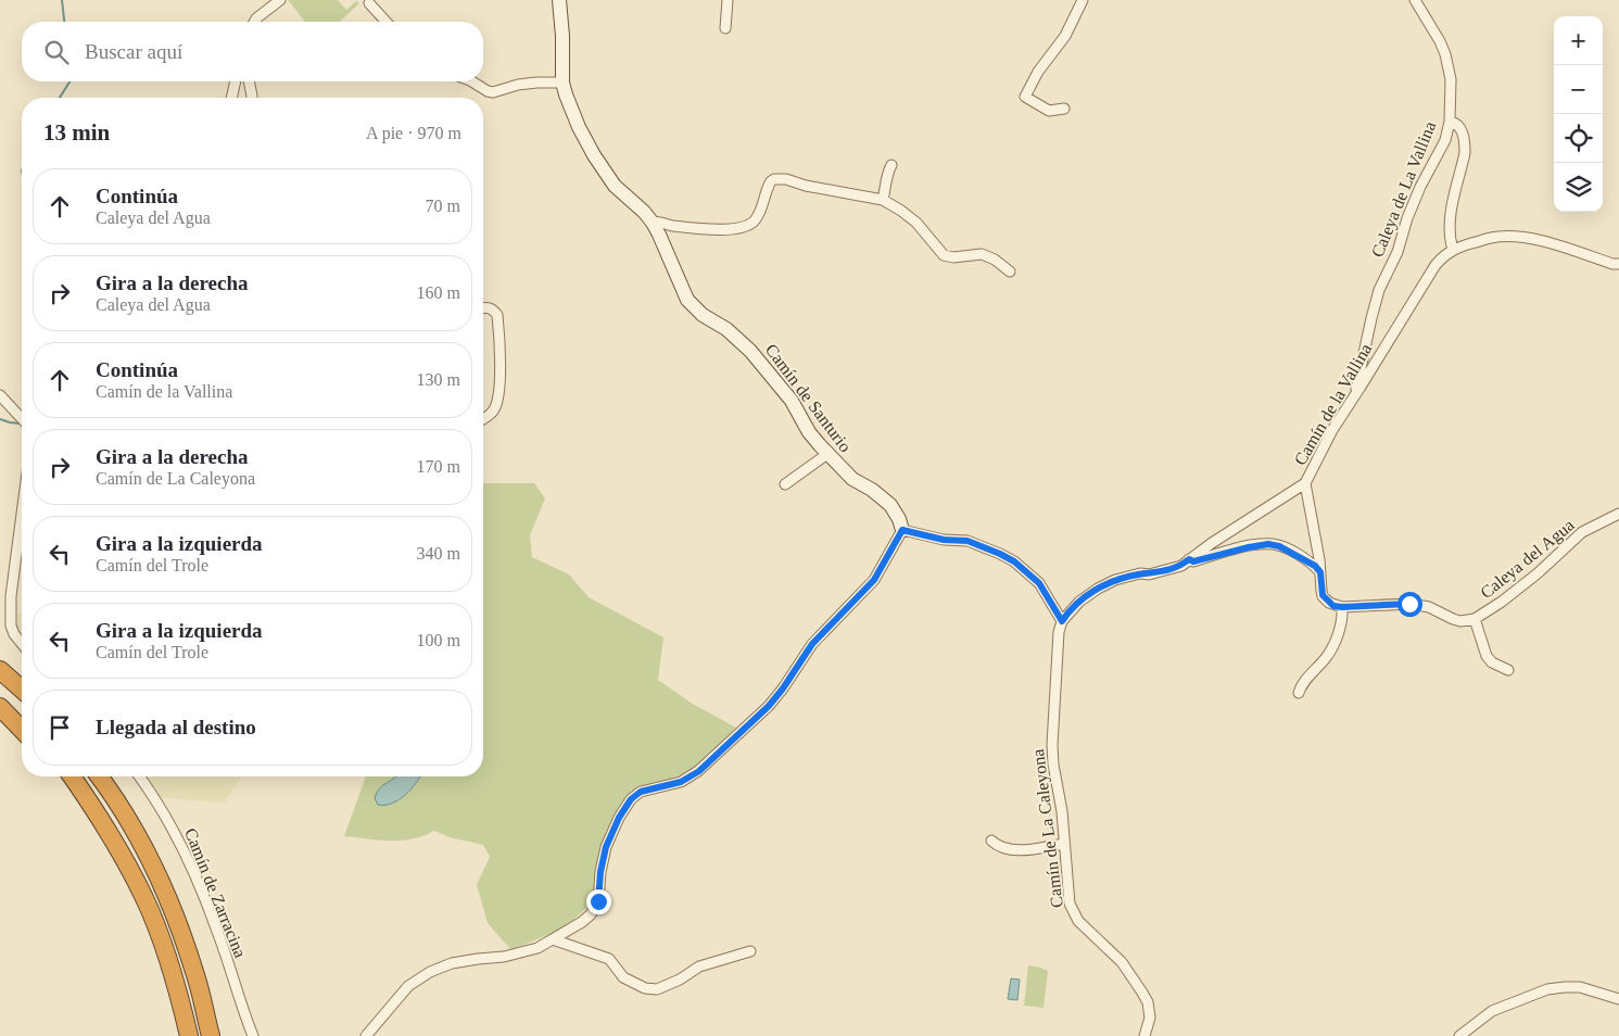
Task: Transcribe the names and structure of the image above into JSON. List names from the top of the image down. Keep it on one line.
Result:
{"streets":{"street":["Caleya de La Vallina","Camín de Santurio","Camín de la Vallina","Caleya del Agua","Camín de La Caleyona","Camín de Zarracina"]},"crossings":[["Caleya de La Vallina","Camín de la Vallina"],["Camín de la Vallina","Camín de La Caleyona"]],"page":{"map_buttons":["+","−"],"search":"Buscar aquí","heading":["13 min","A pie · 970 m"],"list":[["Continúa","Caleya del Agua","70 m"],["Gira a la derecha","Caleya del Agua","160 m"],["Continúa","Camín de la Vallina","130 m"],["Gira a la derecha","Camín de La Caleyona","170 m"],["Gira a la izquierda","Camín del Trole","340 m"],["Gira a la izquierda","Camín del Trole","100 m"],"Llegada al destino"]}}
